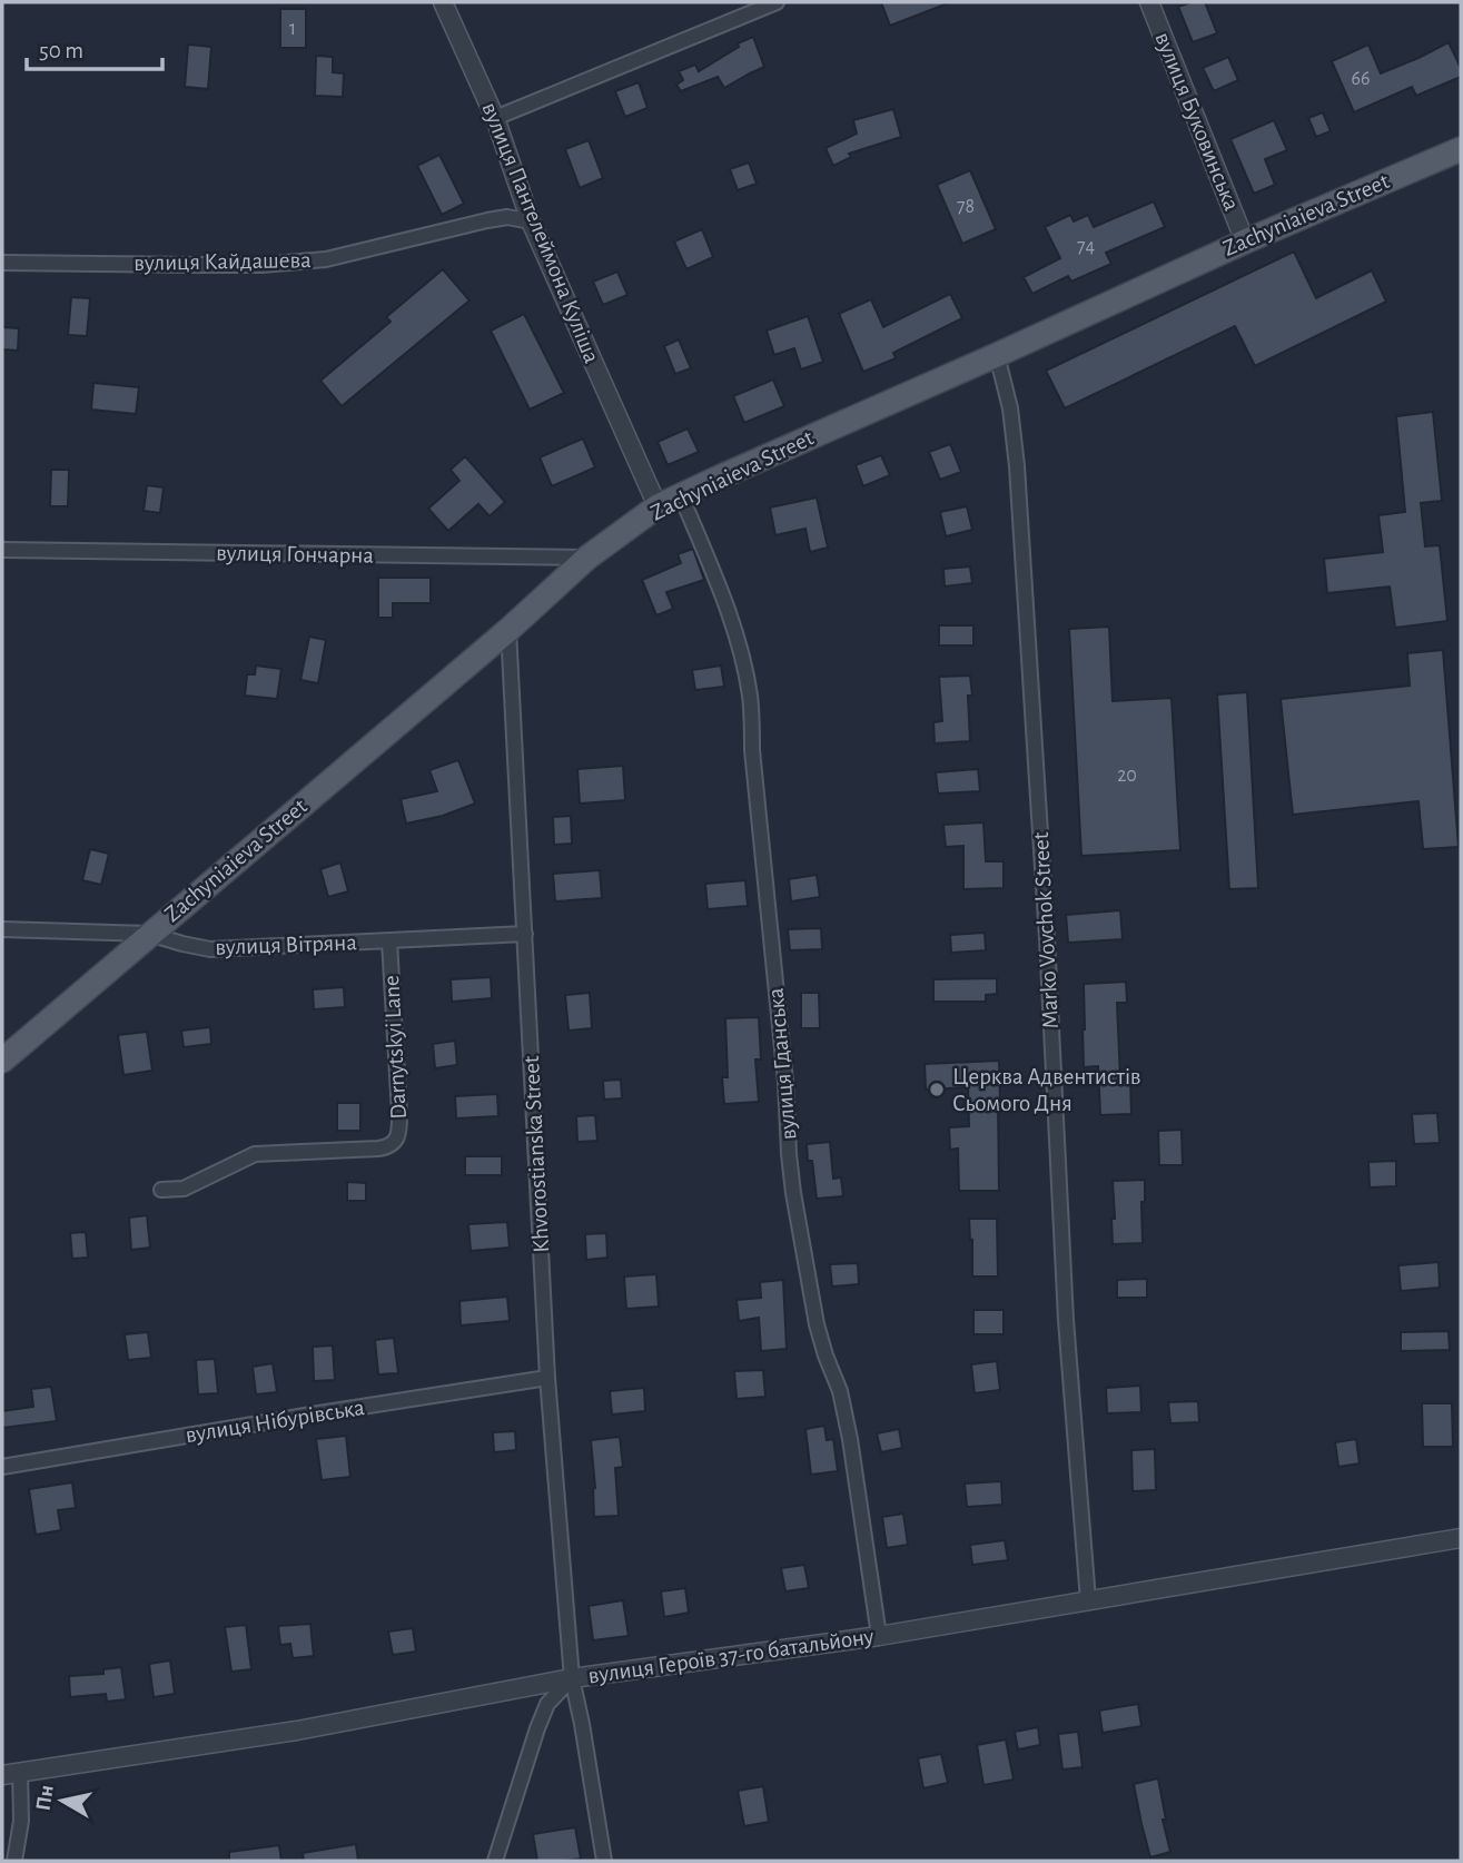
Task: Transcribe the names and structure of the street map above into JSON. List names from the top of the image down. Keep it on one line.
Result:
{"streets":{"main road":["Zachyniaieva Street"],"street":["вулиця Буковинська","вулиця Пантелеймона Куліша","вулиця Кайдашева","вулиця Гончарна","Marko Vovchok Street","вулиця Вітряна","Darnytskyi Lane","вулиця Гданська","Khvorostianska Street","вулиця Нібурівська","вулиця Героїв 37-го батальйону"]},"crossings":[["вулиця Буковинська","Zachyniaieva Street"],["Zachyniaieva Street","вулиця Пантелеймона Куліша"],["Zachyniaieva Street","вулиця Гончарна"],["Zachyniaieva Street","Marko Vovchok Street"],["Zachyniaieva Street","вулиця Вітряна"],["Zachyniaieva Street","вулиця Гданська"],["Zachyniaieva Street","Khvorostianska Street"],["вулиця Пантелеймона Куліша","вулиця Кайдашева"],["Marko Vovchok Street","вулиця Героїв 37-го батальйону"],["вулиця Вітряна","Darnytskyi Lane"],["вулиця Вітряна","Khvorostianska Street"],["вулиця Гданська","вулиця Героїв 37-го батальйону"],["Khvorostianska Street","вулиця Нібурівська"],["Khvorostianska Street","вулиця Героїв 37-го батальйону"]],"places":["Церква Адвентистів Сьомого Дня"],"house_numbers":["1","66","78","74","20"],"scale_bar":"50 m","north":"left"}
